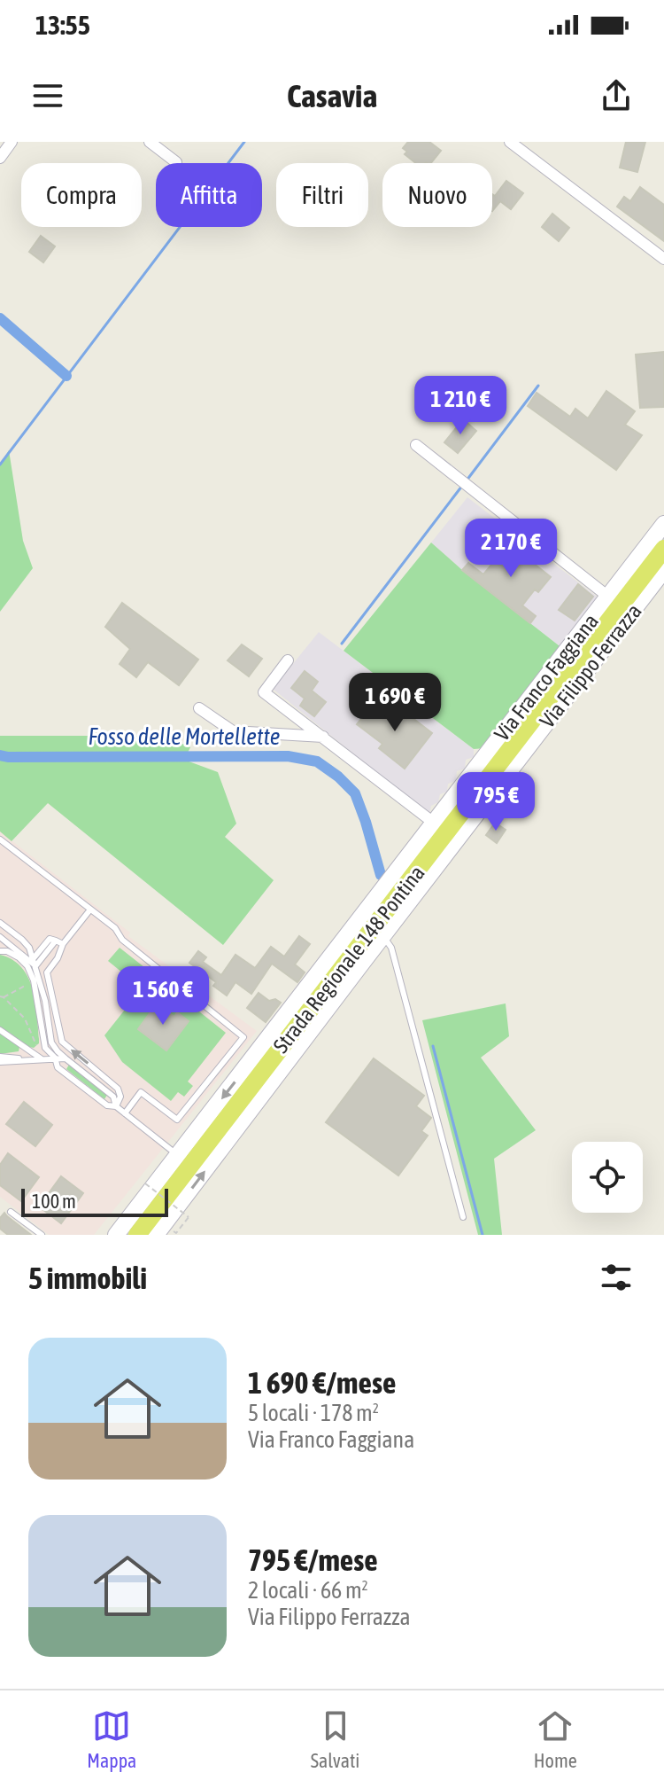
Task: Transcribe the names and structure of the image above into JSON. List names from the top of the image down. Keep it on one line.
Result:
{"streets":{"main road":["Strada Regionale 148 Pontina"],"street":["Via Filippo Ferrazza","Via Franco Faggiana"]},"one_way":["Via Filippo Ferrazza"],"water":["Fosso delle Mortellette"],"scale_bar":"100 m","page":{"status":"13:55","header":"Casavia","chip":["Compra","Affitta","Filtri","Nuovo"],"price":["1 210 €","2 170 €","1 690 €","795 €","1 560 €"],"scale":"100 m","heading":"5 immobili","list":[{"name":"1 690 €/mese","note":"5 locali · 178 m² · Via Franco Faggiana"},{"name":"795 €/mese","note":"2 locali · 66 m² · Via Filippo Ferrazza"}],"tabs":["Mappa","Salvati","Home"]}}
